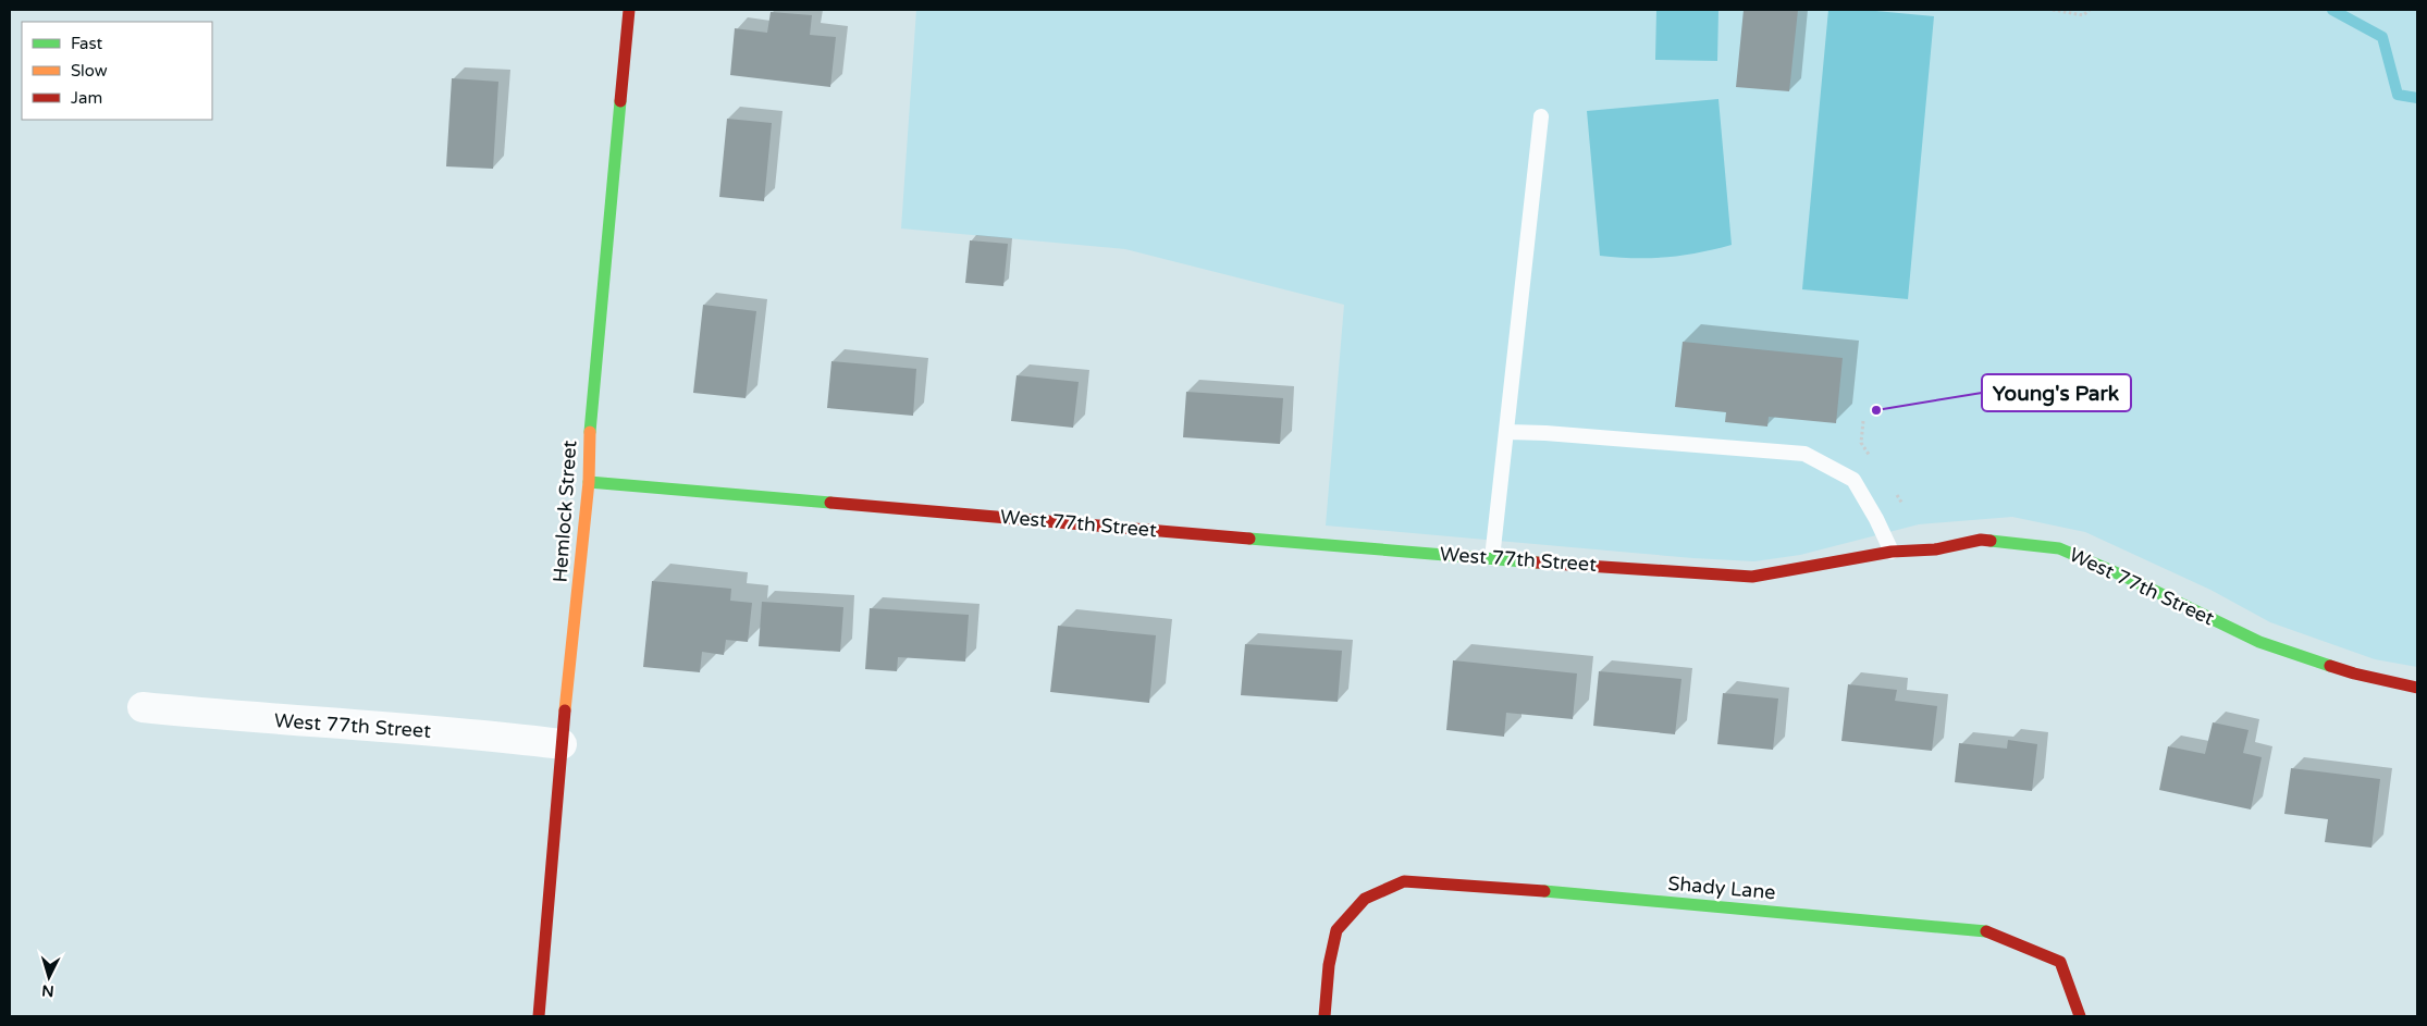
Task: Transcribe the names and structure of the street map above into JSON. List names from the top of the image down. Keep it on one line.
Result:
{"streets":{"street":["Hemlock Street","West 77th Street","Shady Lane"]},"crossings":[["Hemlock Street","West 77th Street"]],"places":["Young's Park"],"legend":["Fast","Slow","Jam"],"north":"bottom"}
